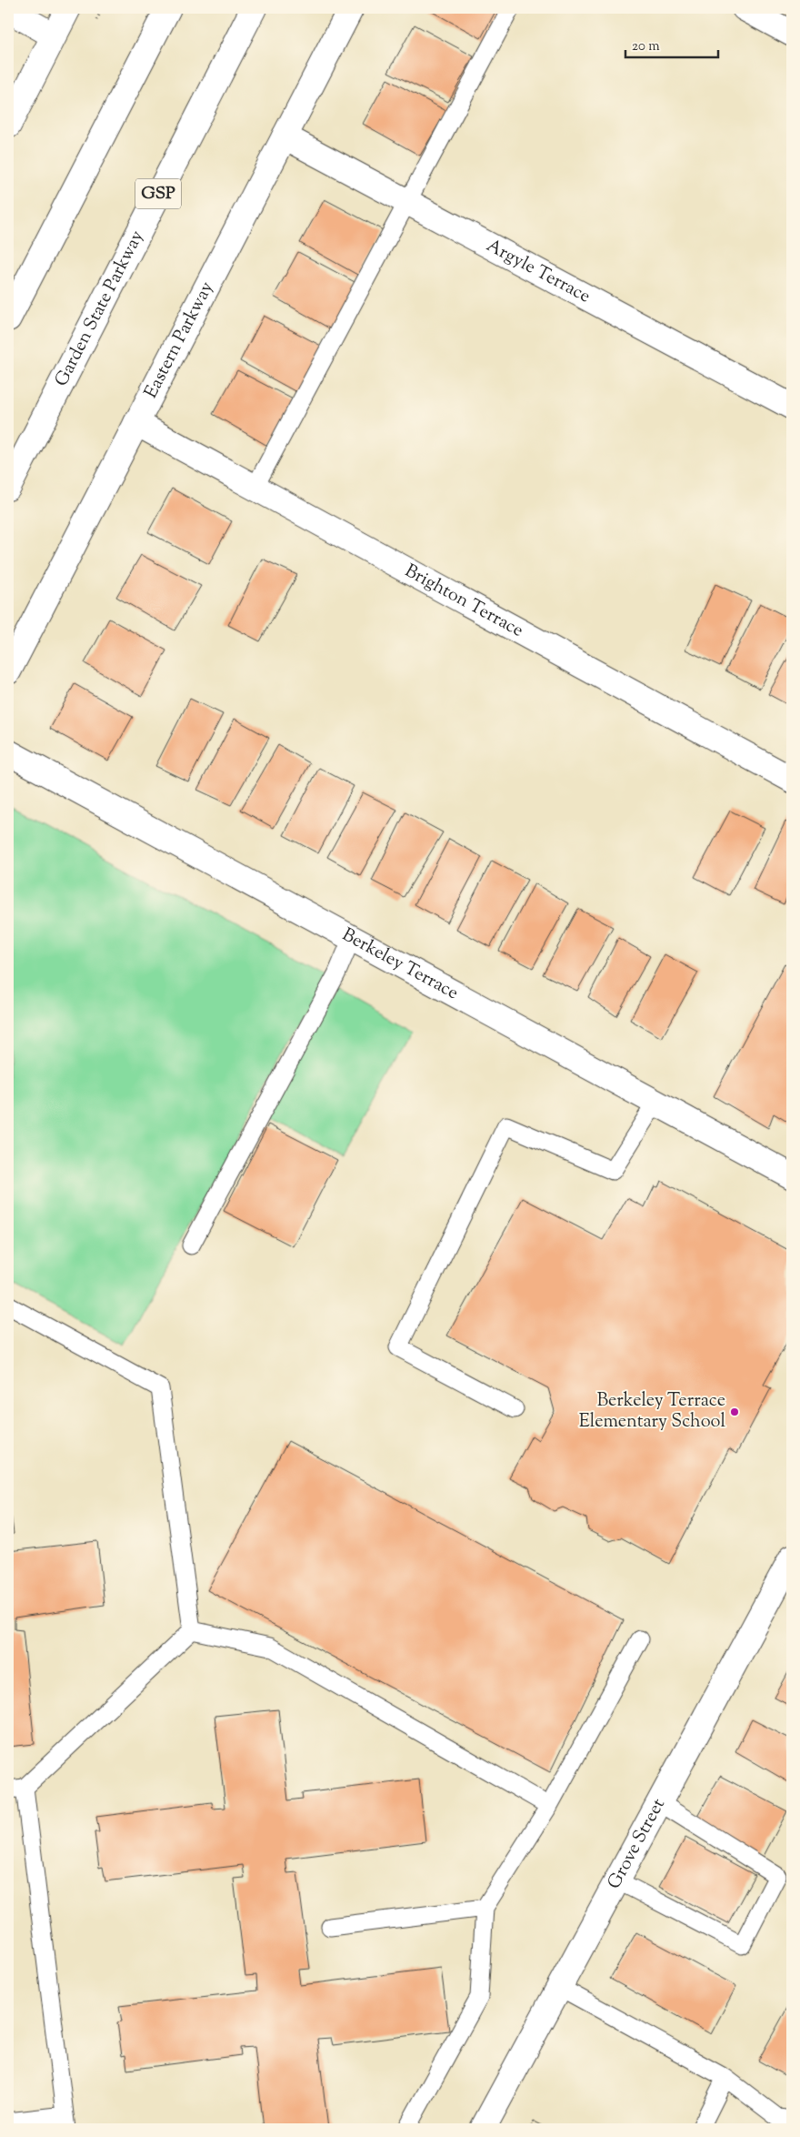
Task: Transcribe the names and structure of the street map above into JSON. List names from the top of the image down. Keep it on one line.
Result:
{"streets":{"main road":["GSP","Argyle Terrace","Garden State Parkway","Eastern Parkway","Brighton Terrace","Berkeley Terrace","Grove Street"]},"crossings":[["Argyle Terrace","Eastern Parkway"],["Eastern Parkway","Brighton Terrace"]],"places":["Berkeley Terrace Elementary School"],"scale_bar":"20 m"}
